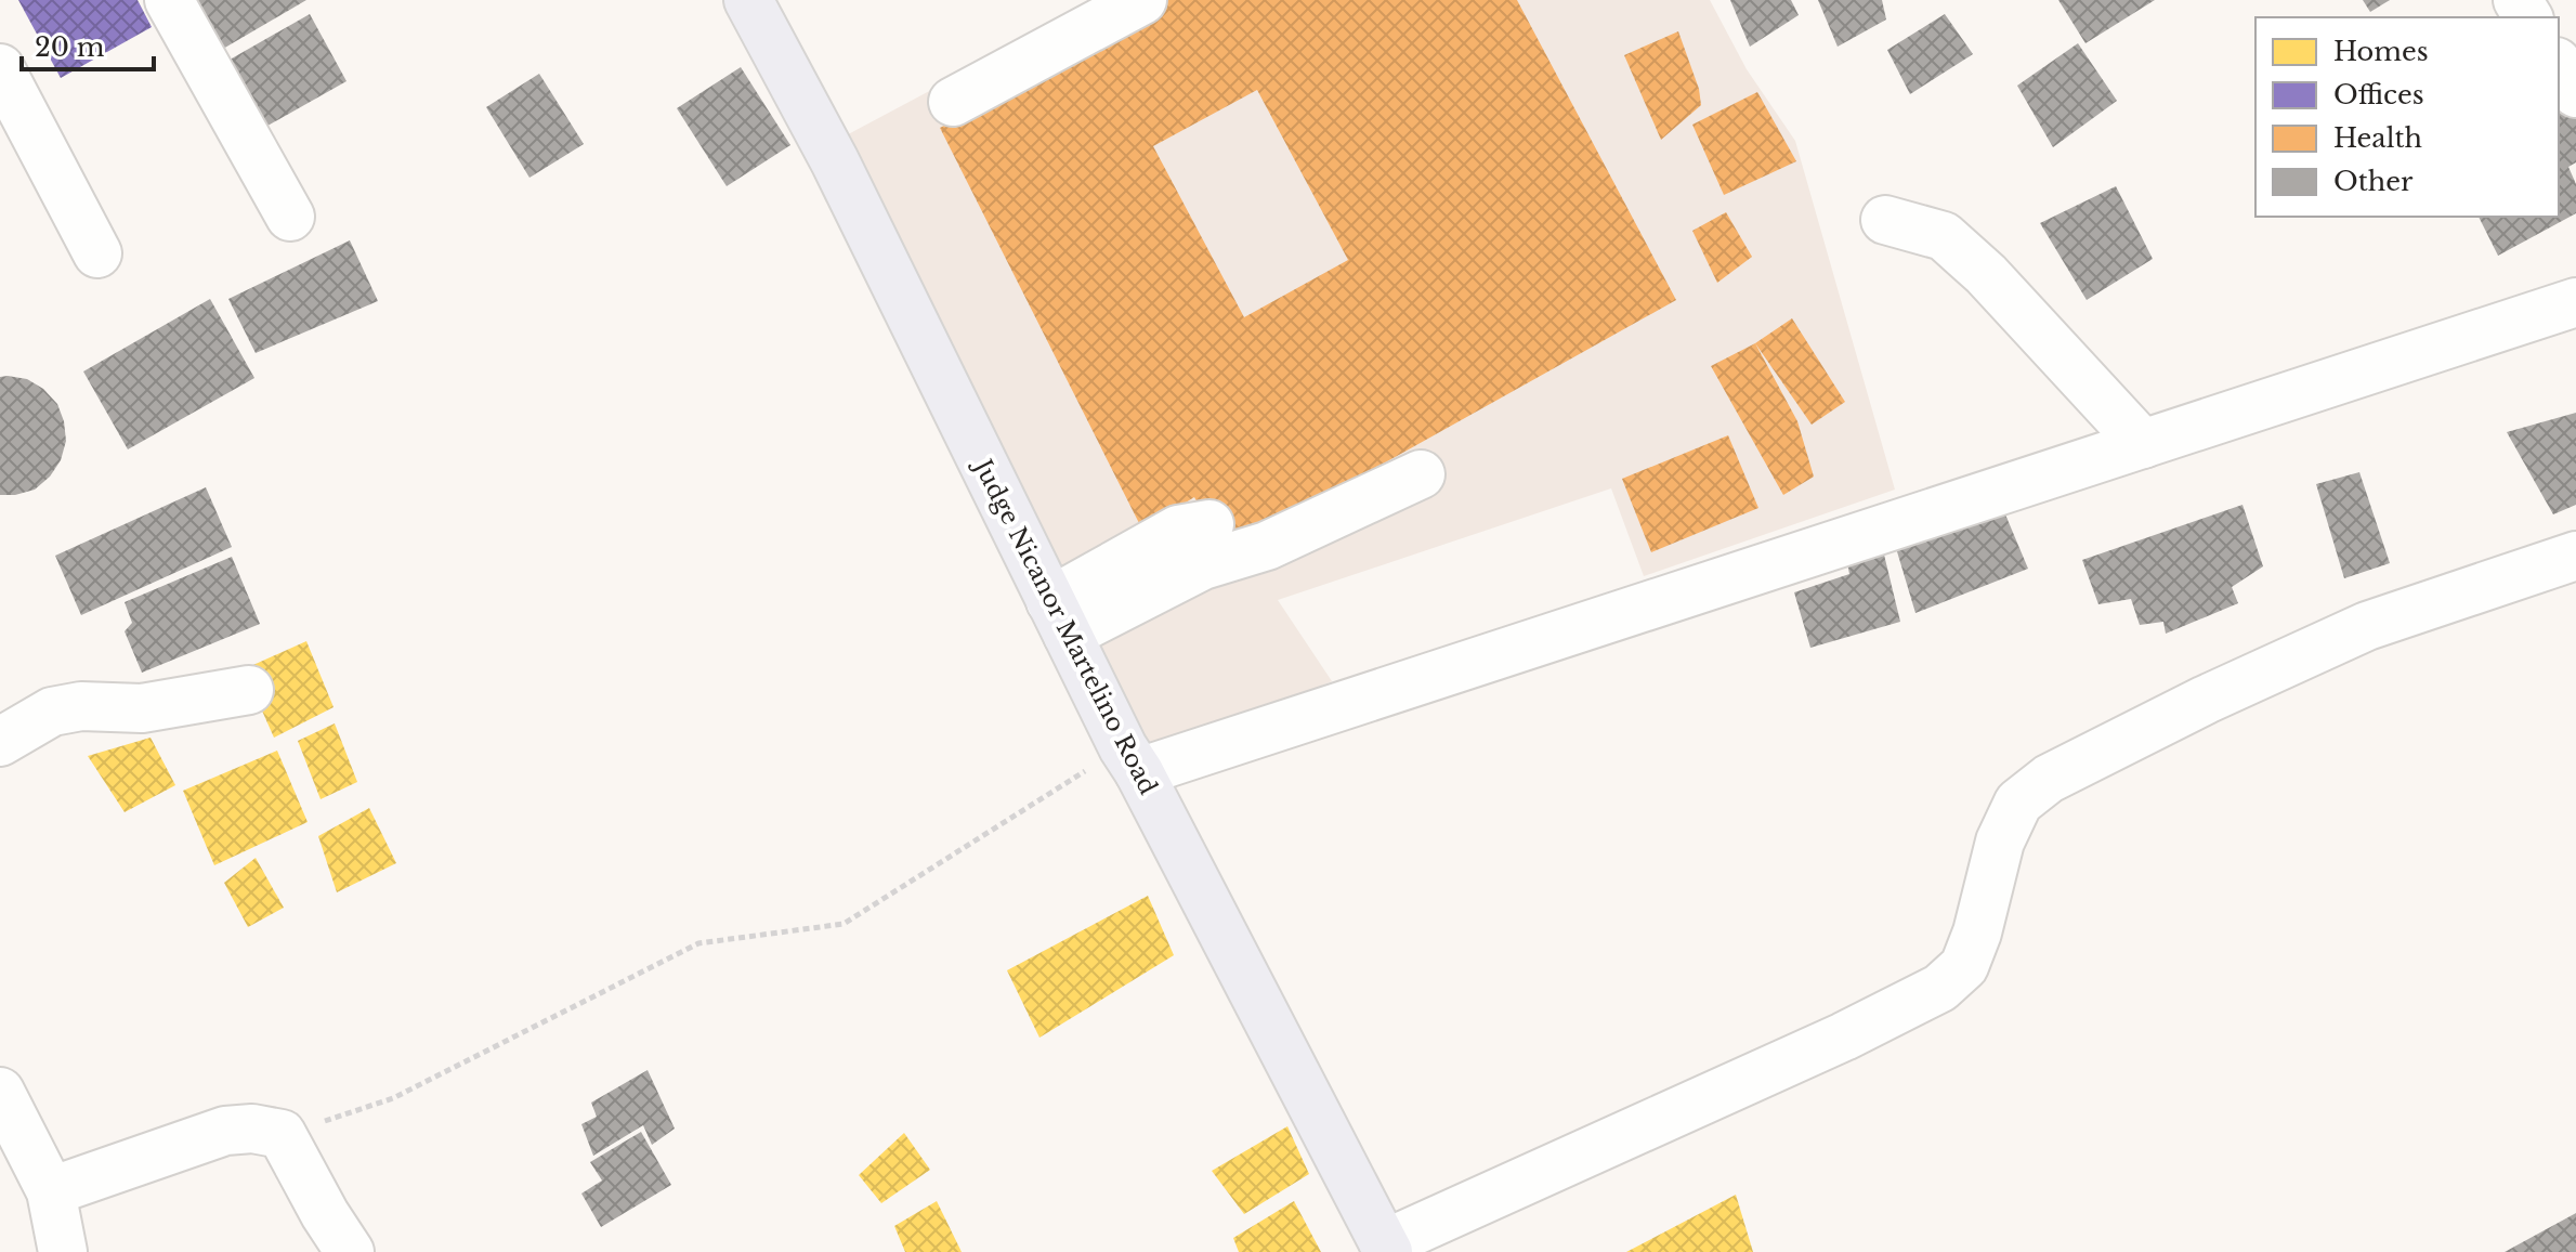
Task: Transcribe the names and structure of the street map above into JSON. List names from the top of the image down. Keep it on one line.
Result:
{"streets":{"main road":["Judge Nicanor Martelino Road"]},"legend":["Homes","Offices","Health","Other"],"scale_bar":"20 m"}
